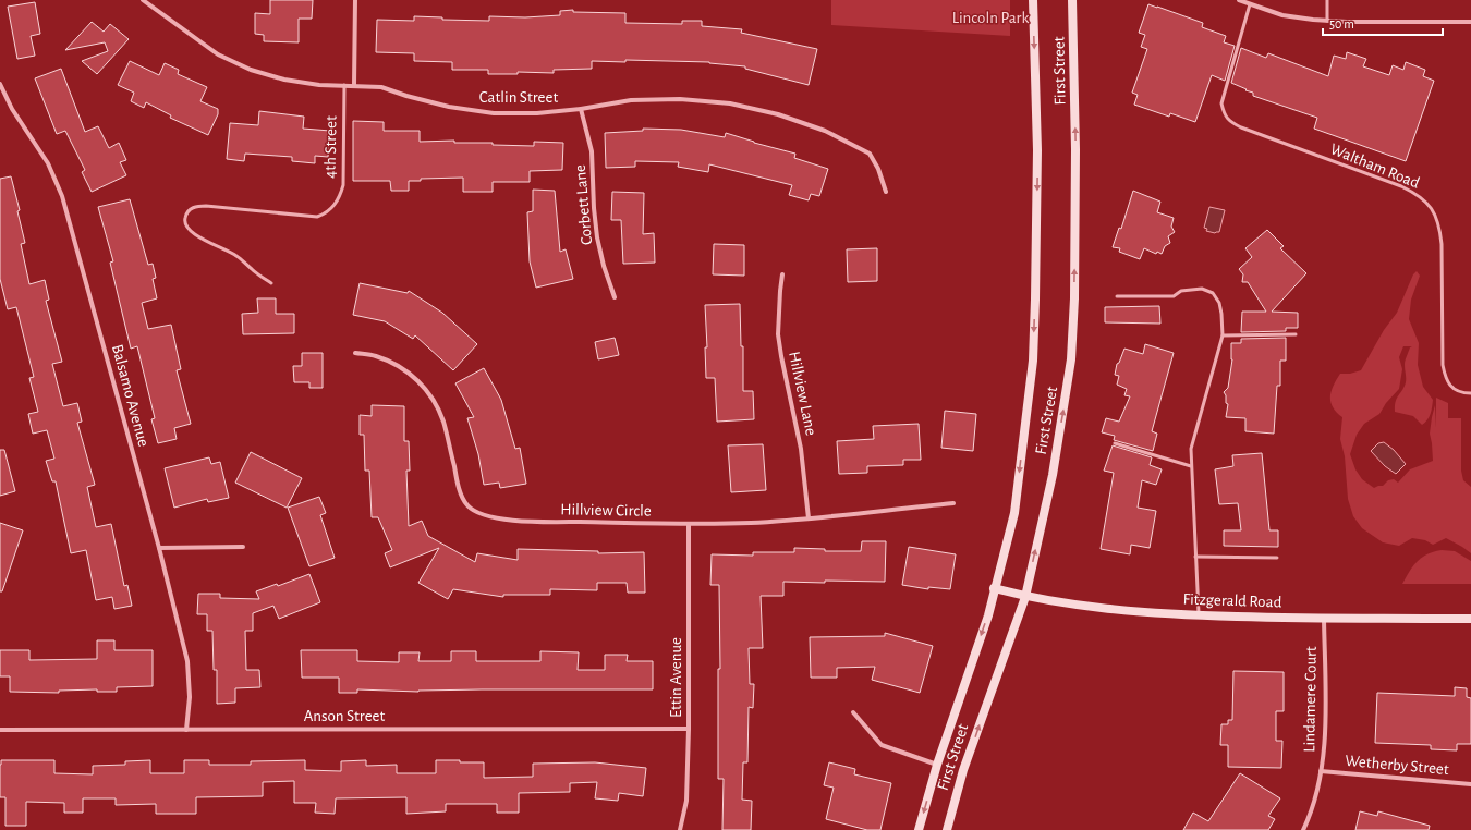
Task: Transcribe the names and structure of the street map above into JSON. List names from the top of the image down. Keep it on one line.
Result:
{"streets":{"main road":["First Street","Fitzgerald Road"],"street":["Catlin Street","Corbett Lane","Hillview Lane","Balsamo Avenue","Hillview Circle","Ettin Avenue","Lindamere Court","Anson Street","Wetherby Street"],"lane":["4th Street","Waltham Road"]},"crossings":[["First Street","Fitzgerald Road"],["Catlin Street","4th Street"],["Catlin Street","Corbett Lane"],["Hillview Lane","Hillview Circle"],["Balsamo Avenue","Anson Street"],["Hillview Circle","Ettin Avenue"],["Fitzgerald Road","Lindamere Court"],["Ettin Avenue","Anson Street"],["Lindamere Court","Wetherby Street"]],"parks":["Lincoln Park"],"scale_bar":"50 m"}
